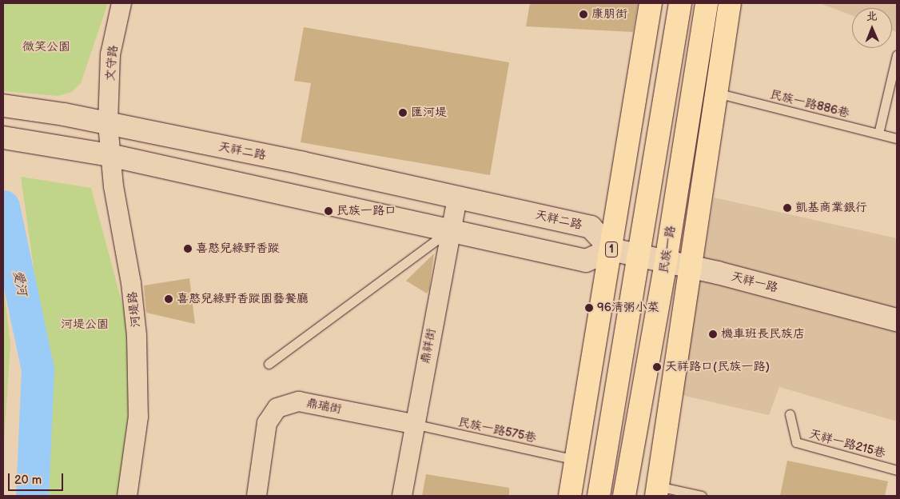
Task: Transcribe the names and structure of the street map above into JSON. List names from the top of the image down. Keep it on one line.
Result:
{"streets":{"main road":["1","民族一路"],"street":["文守路","天祥二路","天祥一路","河堤路","鼎祥街","鼎瑞街"],"lane":["民族一路886巷","民族一路575巷","天祥一路215巷"]},"crossings":[["文守路","天祥二路"],["文守路","河堤路"],["民族一路886巷","民族一路"],["天祥二路","1"],["天祥二路","天祥一路"],["天祥二路","河堤路"],["天祥二路","鼎祥街"],["1","天祥一路"],["1","民族一路575巷"],["民族一路","天祥一路"],["鼎祥街","鼎瑞街"],["鼎祥街","民族一路575巷"],["鼎瑞街","民族一路575巷"]],"water":["愛河"],"parks":["微笑公園","河堤公園"],"places":["康朋街","匯河堤","凱基商業銀行","民族一路口","喜憨兒綠野香蹤","喜憨兒綠野香蹤園藝餐廳","96清粥小菜","機車班長民族店","天祥路口(民族一路)"],"scale_bar":"20 m","north":"top"}
